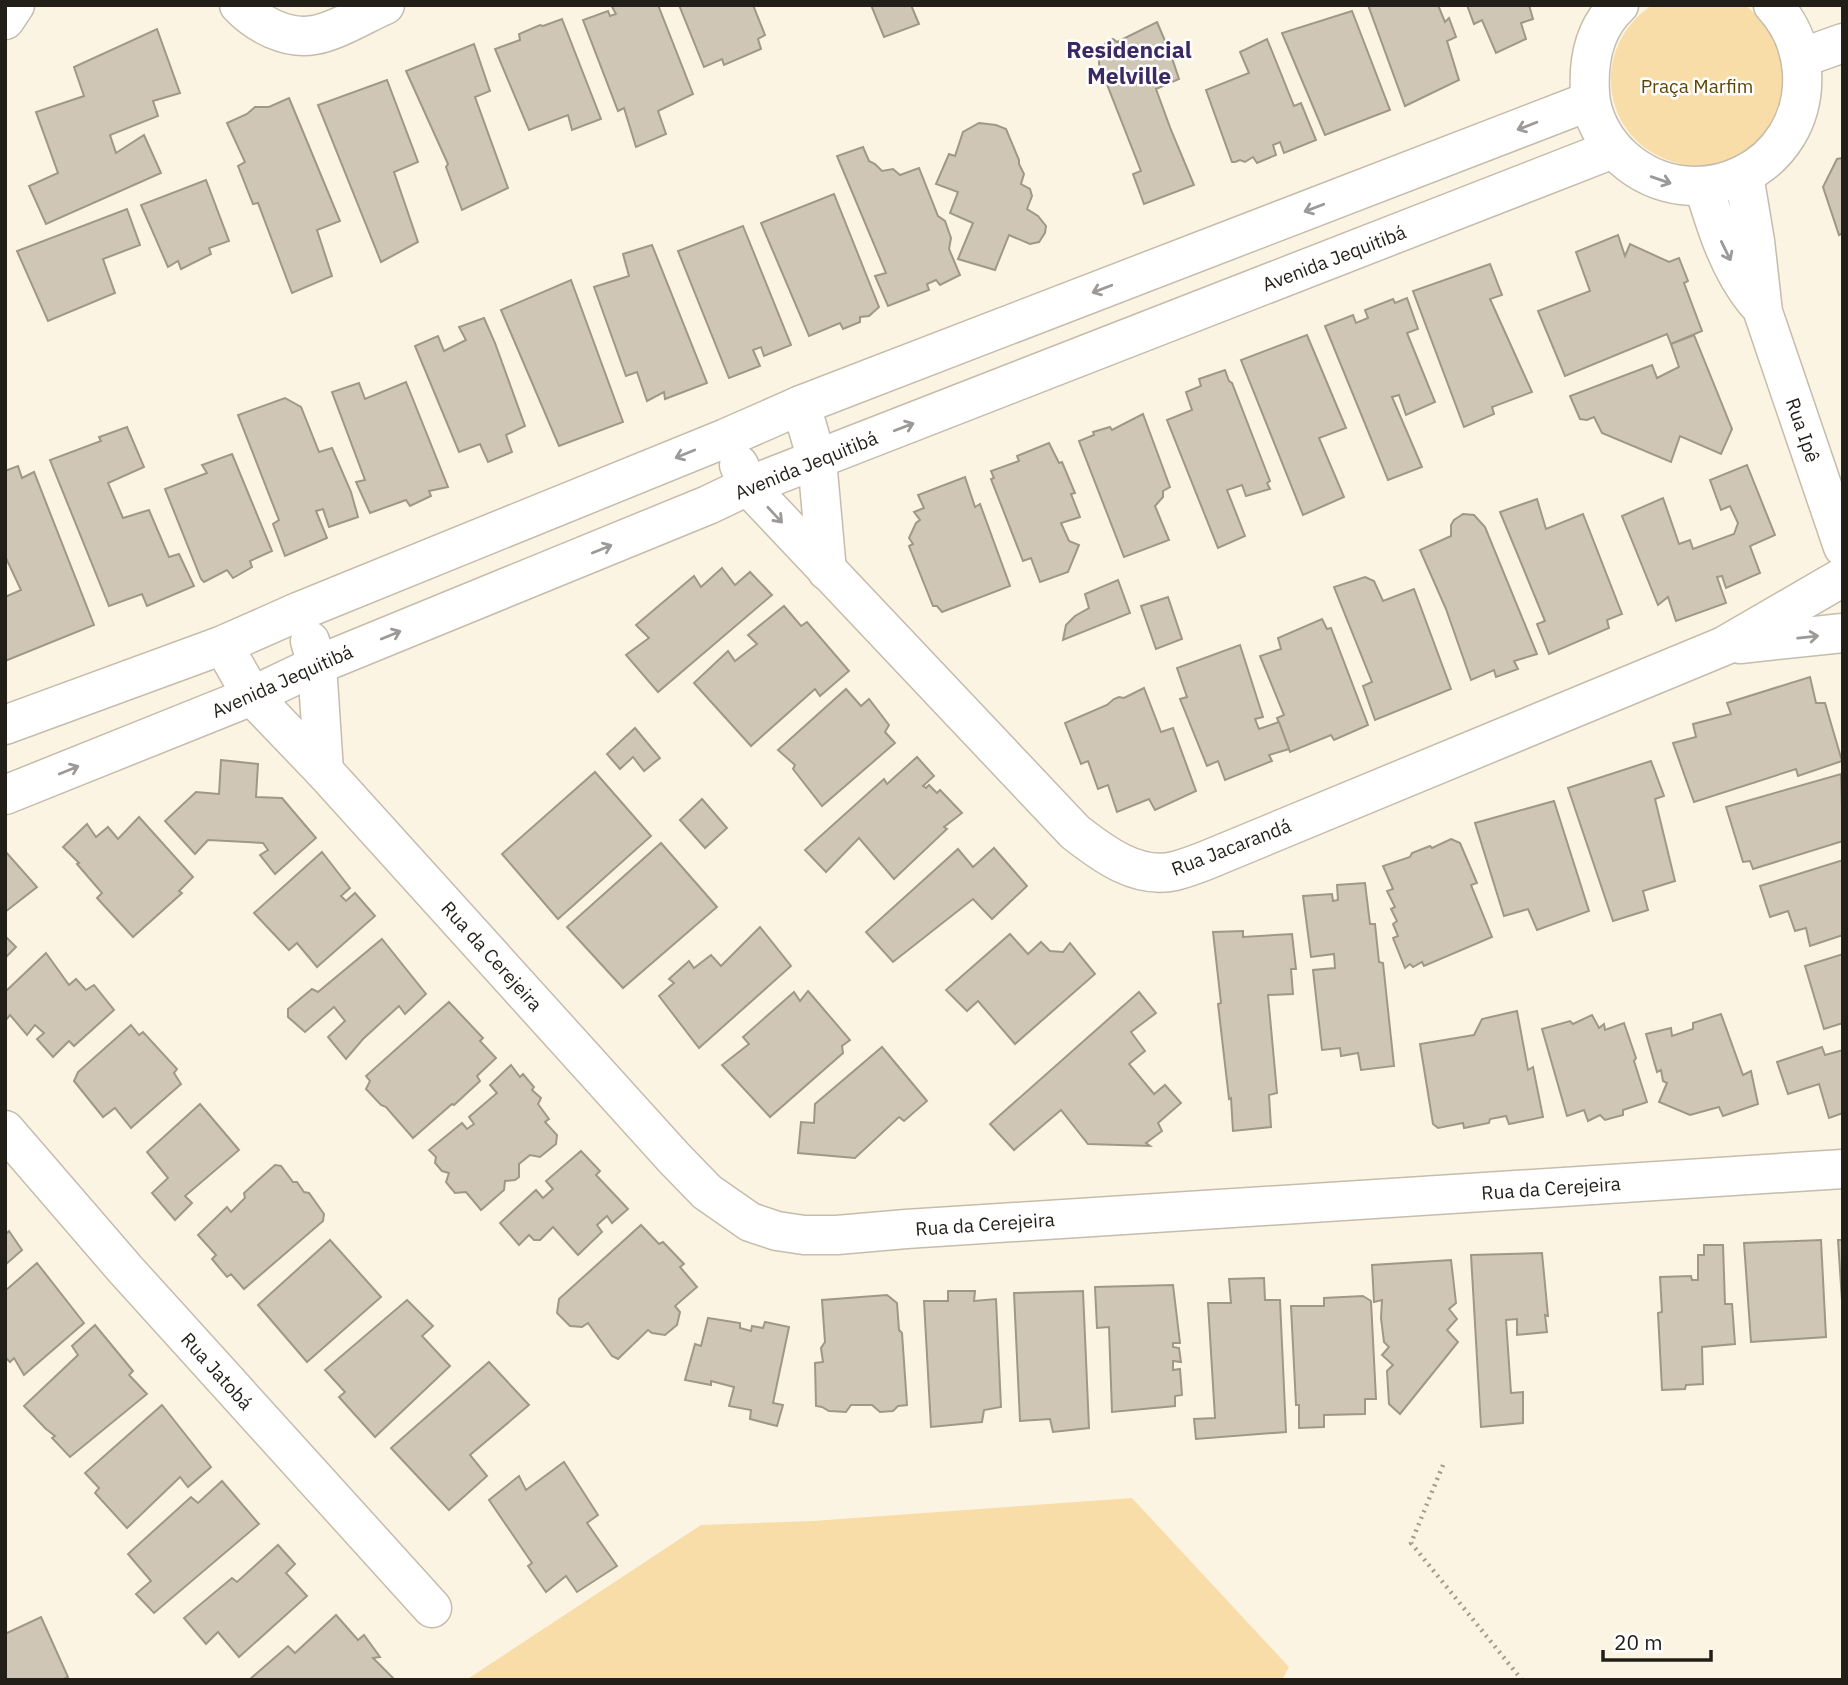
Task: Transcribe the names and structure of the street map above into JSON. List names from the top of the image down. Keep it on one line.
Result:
{"streets":{"street":["Avenida Jequitibá","Rua Ipê","Rua Jacarandá","Rua da Cerejeira","Rua Jatobá"]},"crossings":[["Avenida Jequitibá","Rua Jacarandá"],["Avenida Jequitibá","Rua da Cerejeira"]],"districts":["Residencial Melville"],"parks":["Praça Marfim"],"scale_bar":"20 m"}
